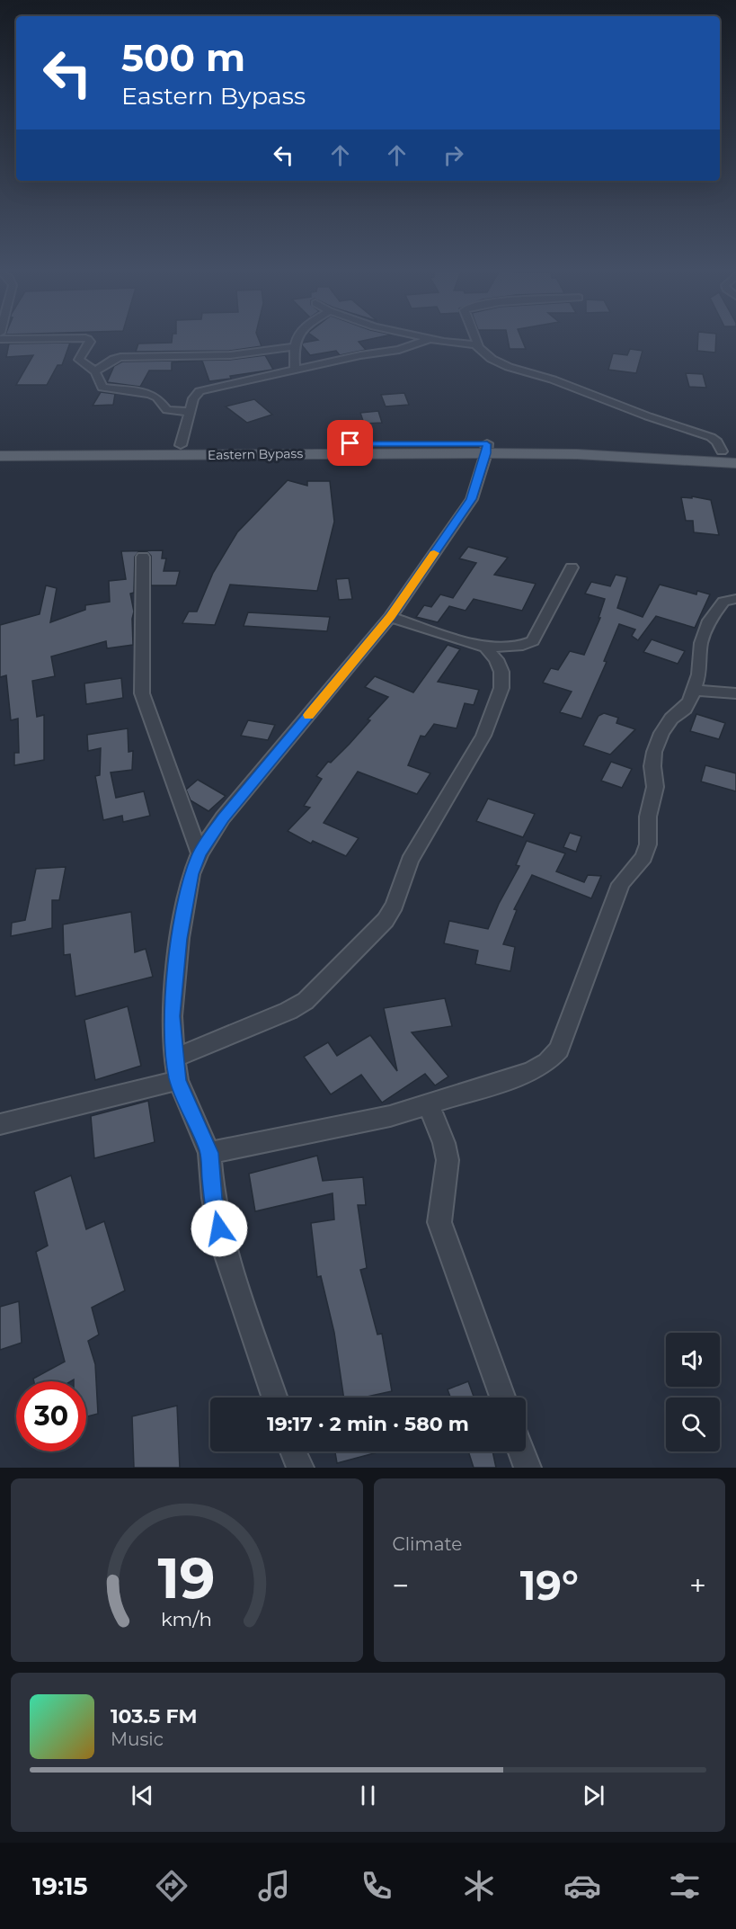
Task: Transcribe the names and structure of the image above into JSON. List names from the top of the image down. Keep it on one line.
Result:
{"streets":{"main road":["Eastern Bypass"]},"page":{"turn":["500 m","Eastern Bypass"],"limit":"30","trip":"19:17 · 2 min · 580 m","tile":"Climate","heat":["−","19°","+"],"song":["103.5 FM","Music"],"tabs":"19:15","gauge":["19","km/h"]}}
